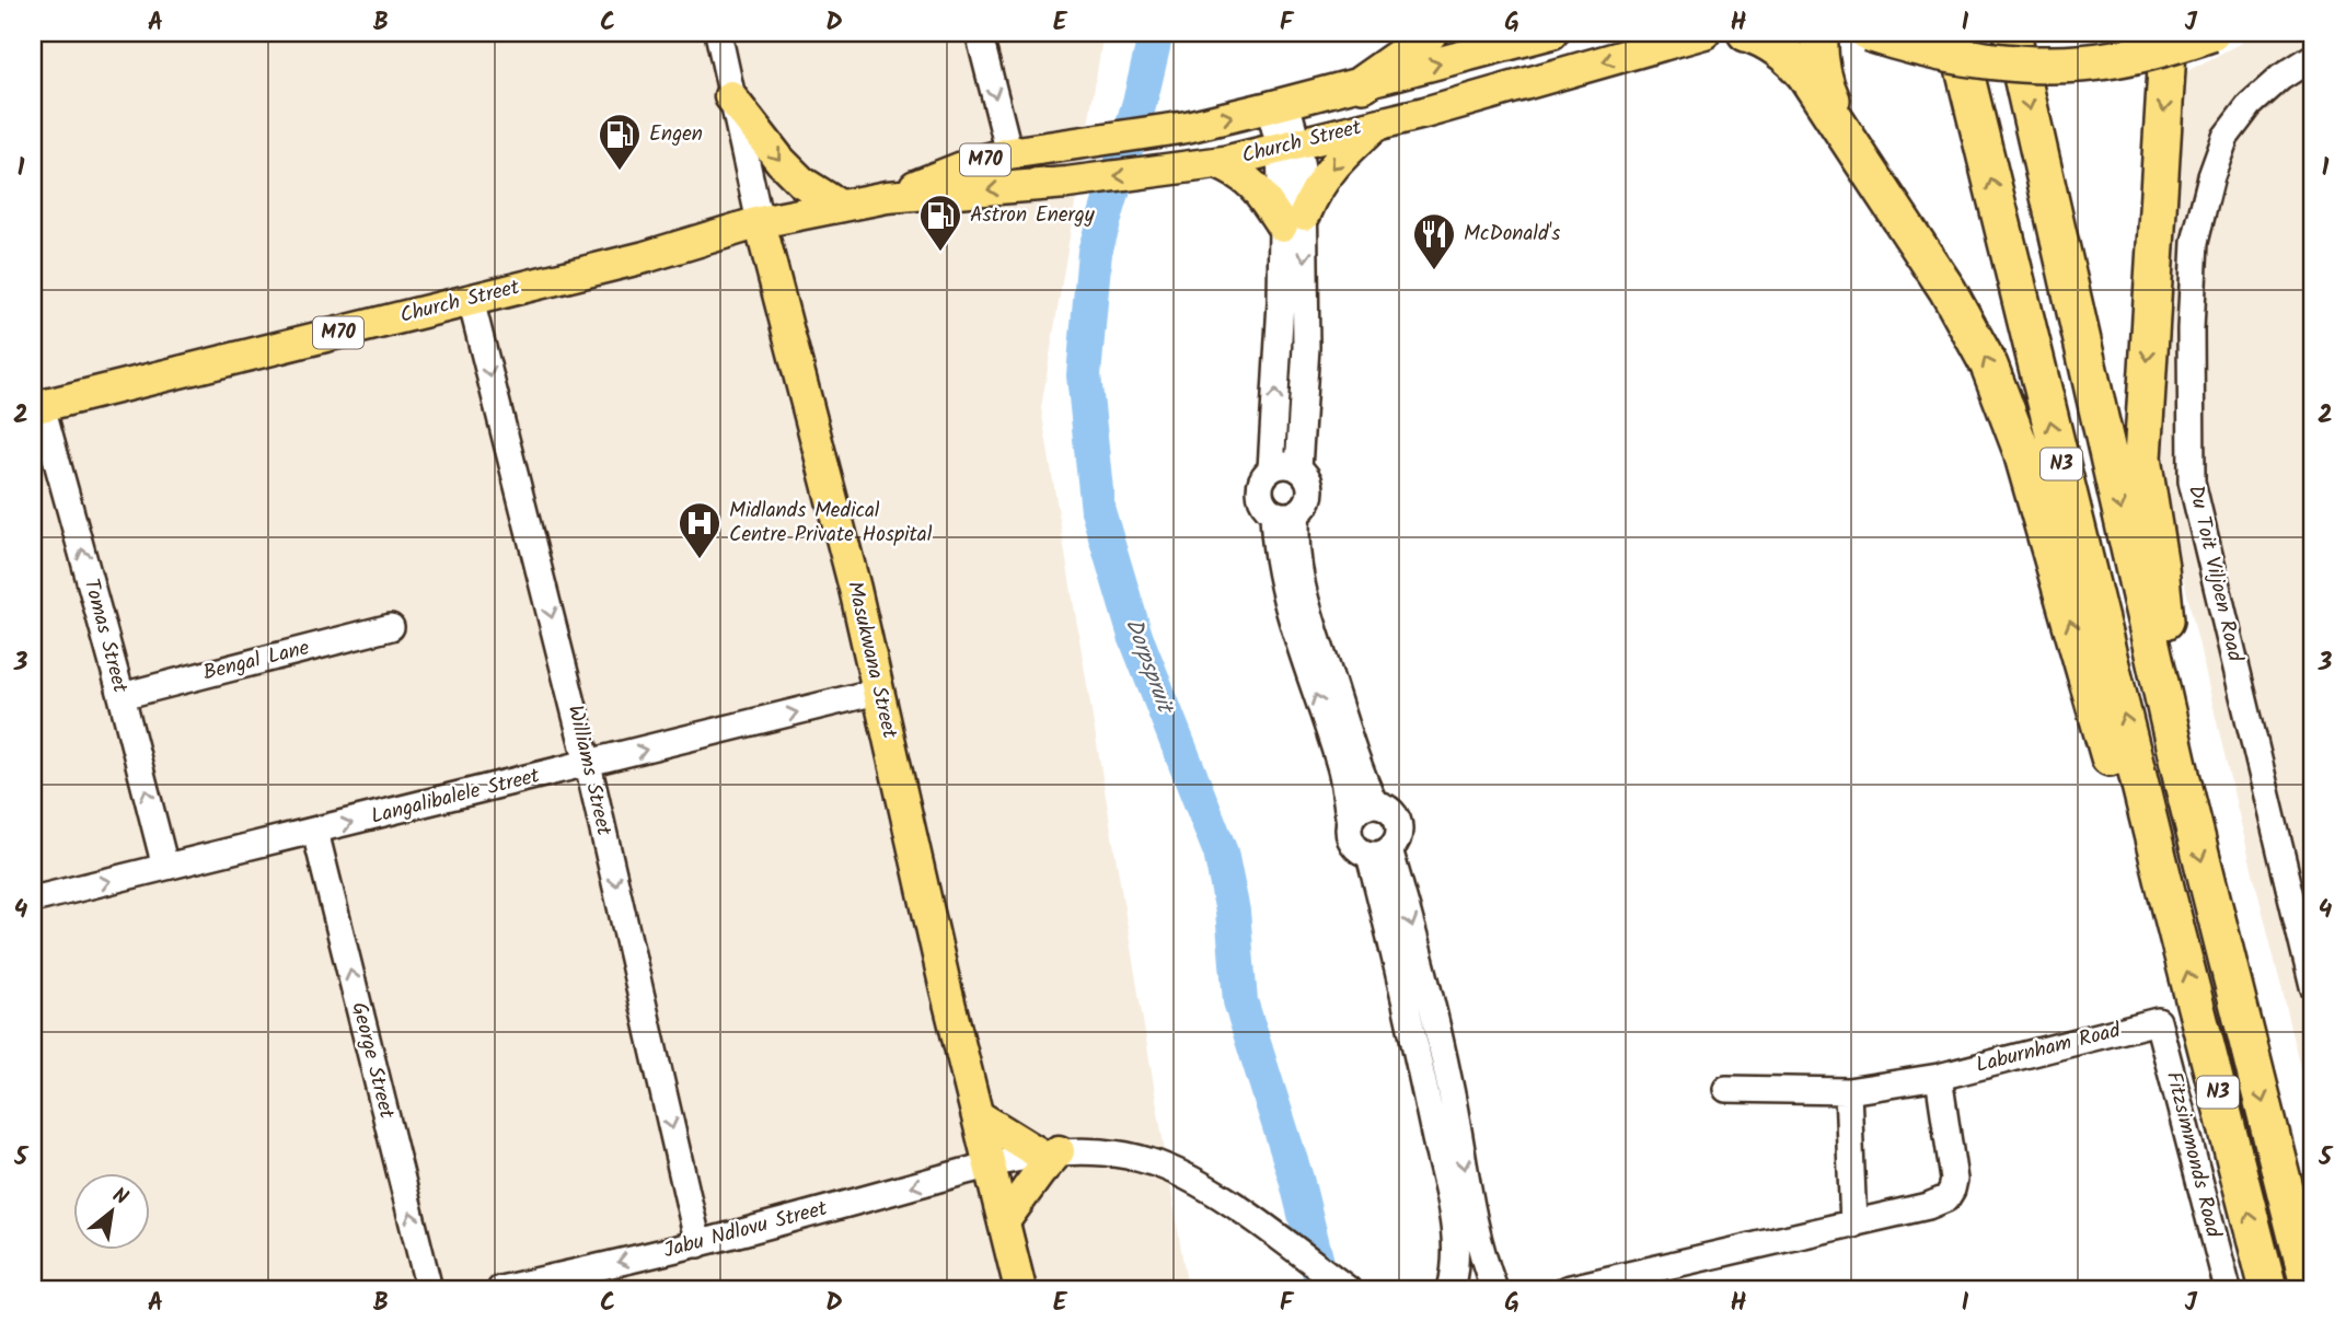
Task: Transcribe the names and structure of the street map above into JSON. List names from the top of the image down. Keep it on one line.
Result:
{"streets":{"highway":["N3"],"main road":["Church Street","M70","Masukwana Street"],"street":["Du Toit Viljoen Road","Tomas Street","Bengal Lane","Williams Street","Langalibalele Street","Laburnham Road","George Street","Fitzsimmonds Road","Jabu Ndlovu Street"]},"crossings":[["Church Street","Tomas Street"],["Church Street","Masukwana Street"],["Church Street","Williams Street"],["Tomas Street","Bengal Lane"],["Tomas Street","Langalibalele Street"],["Masukwana Street","Langalibalele Street"],["Masukwana Street","Jabu Ndlovu Street"],["Williams Street","Langalibalele Street"],["Williams Street","Jabu Ndlovu Street"],["Langalibalele Street","George Street"],["Laburnham Road","Fitzsimmonds Road"]],"one_way":["Tomas Street","Williams Street","Langalibalele Street","George Street","Jabu Ndlovu Street"],"water":["Dorpspruit"],"places":{"fuel station":["Engen","Astron Energy"],"restaurant":["McDonald's"],"hospital":["Midlands Medical Centre Private Hospital"]},"north":"top right","grid":{"columns":["A","B","C","D","E","F","G","H","I","J"],"rows":["1","2","3","4","5"]}}
